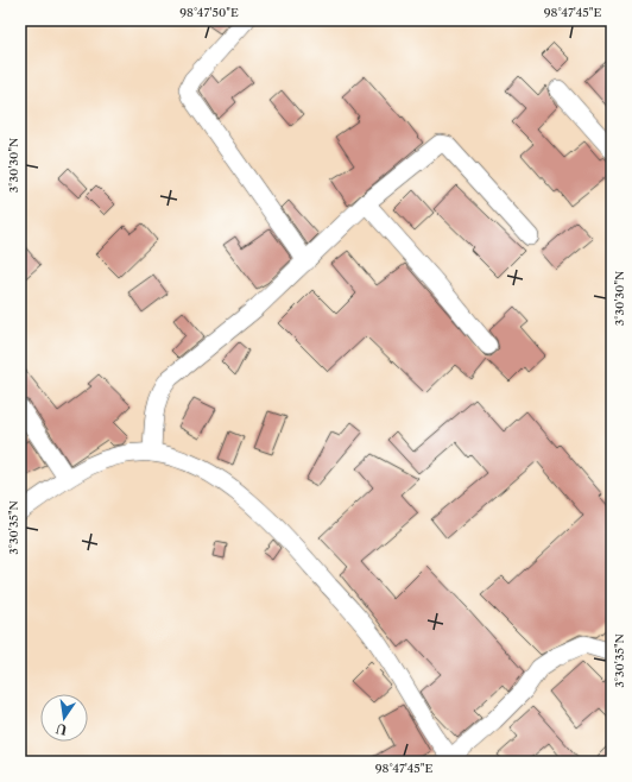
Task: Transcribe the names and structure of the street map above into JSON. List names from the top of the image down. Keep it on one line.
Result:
{"north":"bottom","coordinates":["98°47'50\"E","98°47'45\"E","3°30'30\"N","3°30'35\"N"]}
